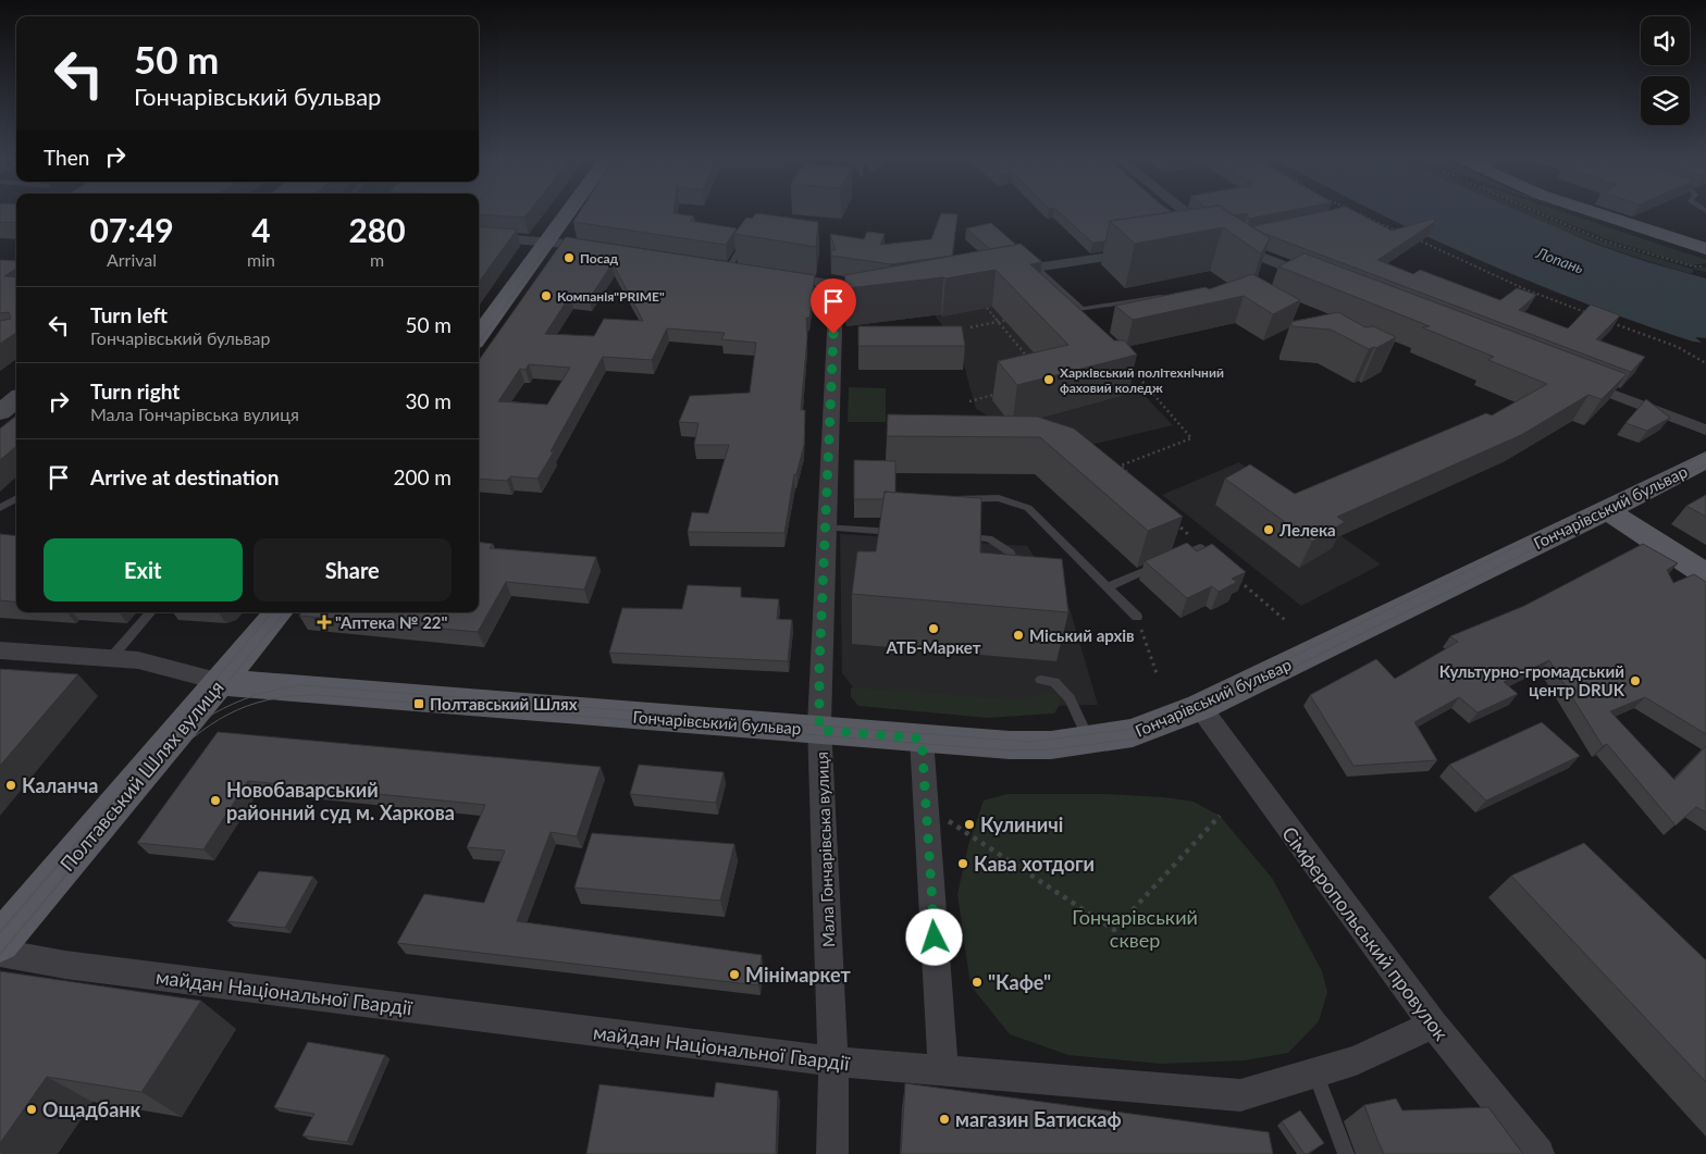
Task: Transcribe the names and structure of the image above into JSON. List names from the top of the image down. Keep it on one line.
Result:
{"streets":{"main road":["Гончарівський бульвар","Полтавський Шлях вулиця"],"street":["Мала Гончарівська вулиця","Сімферопольський провулок","майдан Національної Гвардії"]},"crossings":[["Гончарівський бульвар","Полтавський Шлях вулиця"],["Гончарівський бульвар","Мала Гончарівська вулиця"],["Гончарівський бульвар","Сімферопольський провулок"],["Мала Гончарівська вулиця","майдан Національної Гвардії"],["Сімферопольський провулок","майдан Національної Гвардії"]],"water":["Лопань"],"parks":["Гончарівський сквер"],"places":{"other":["Посад","Компанія\"PRIME\"","Харківський політехнічний фаховий коледж","Лелека","АТБ-Маркет","Міський архів","Культурно-громадський центр DRUK","Каланча","Новобаварський районний суд м. Харкова","Кулиничі","Кава хотдоги","Мінімаркет","\"Кафе\"","Ощадбанк","магазин Батискаф"],"health":["\"Аптека № 22\""],"transit":["Полтавський Шлях"]},"page":{"turn":["50 m","Гончарівський бульвар"],"then":"Then","eta":["07:49","Arrival","4","min","280","m"],"list":[{"name":"Turn left","note":"Гончарівський бульвар","value":"50 m"},{"name":"Turn right","note":"Мала Гончарівська вулиця","value":"30 m"},{"name":"Arrive at destination","value":"200 m"}],"buttons":["Exit","Share"]}}
